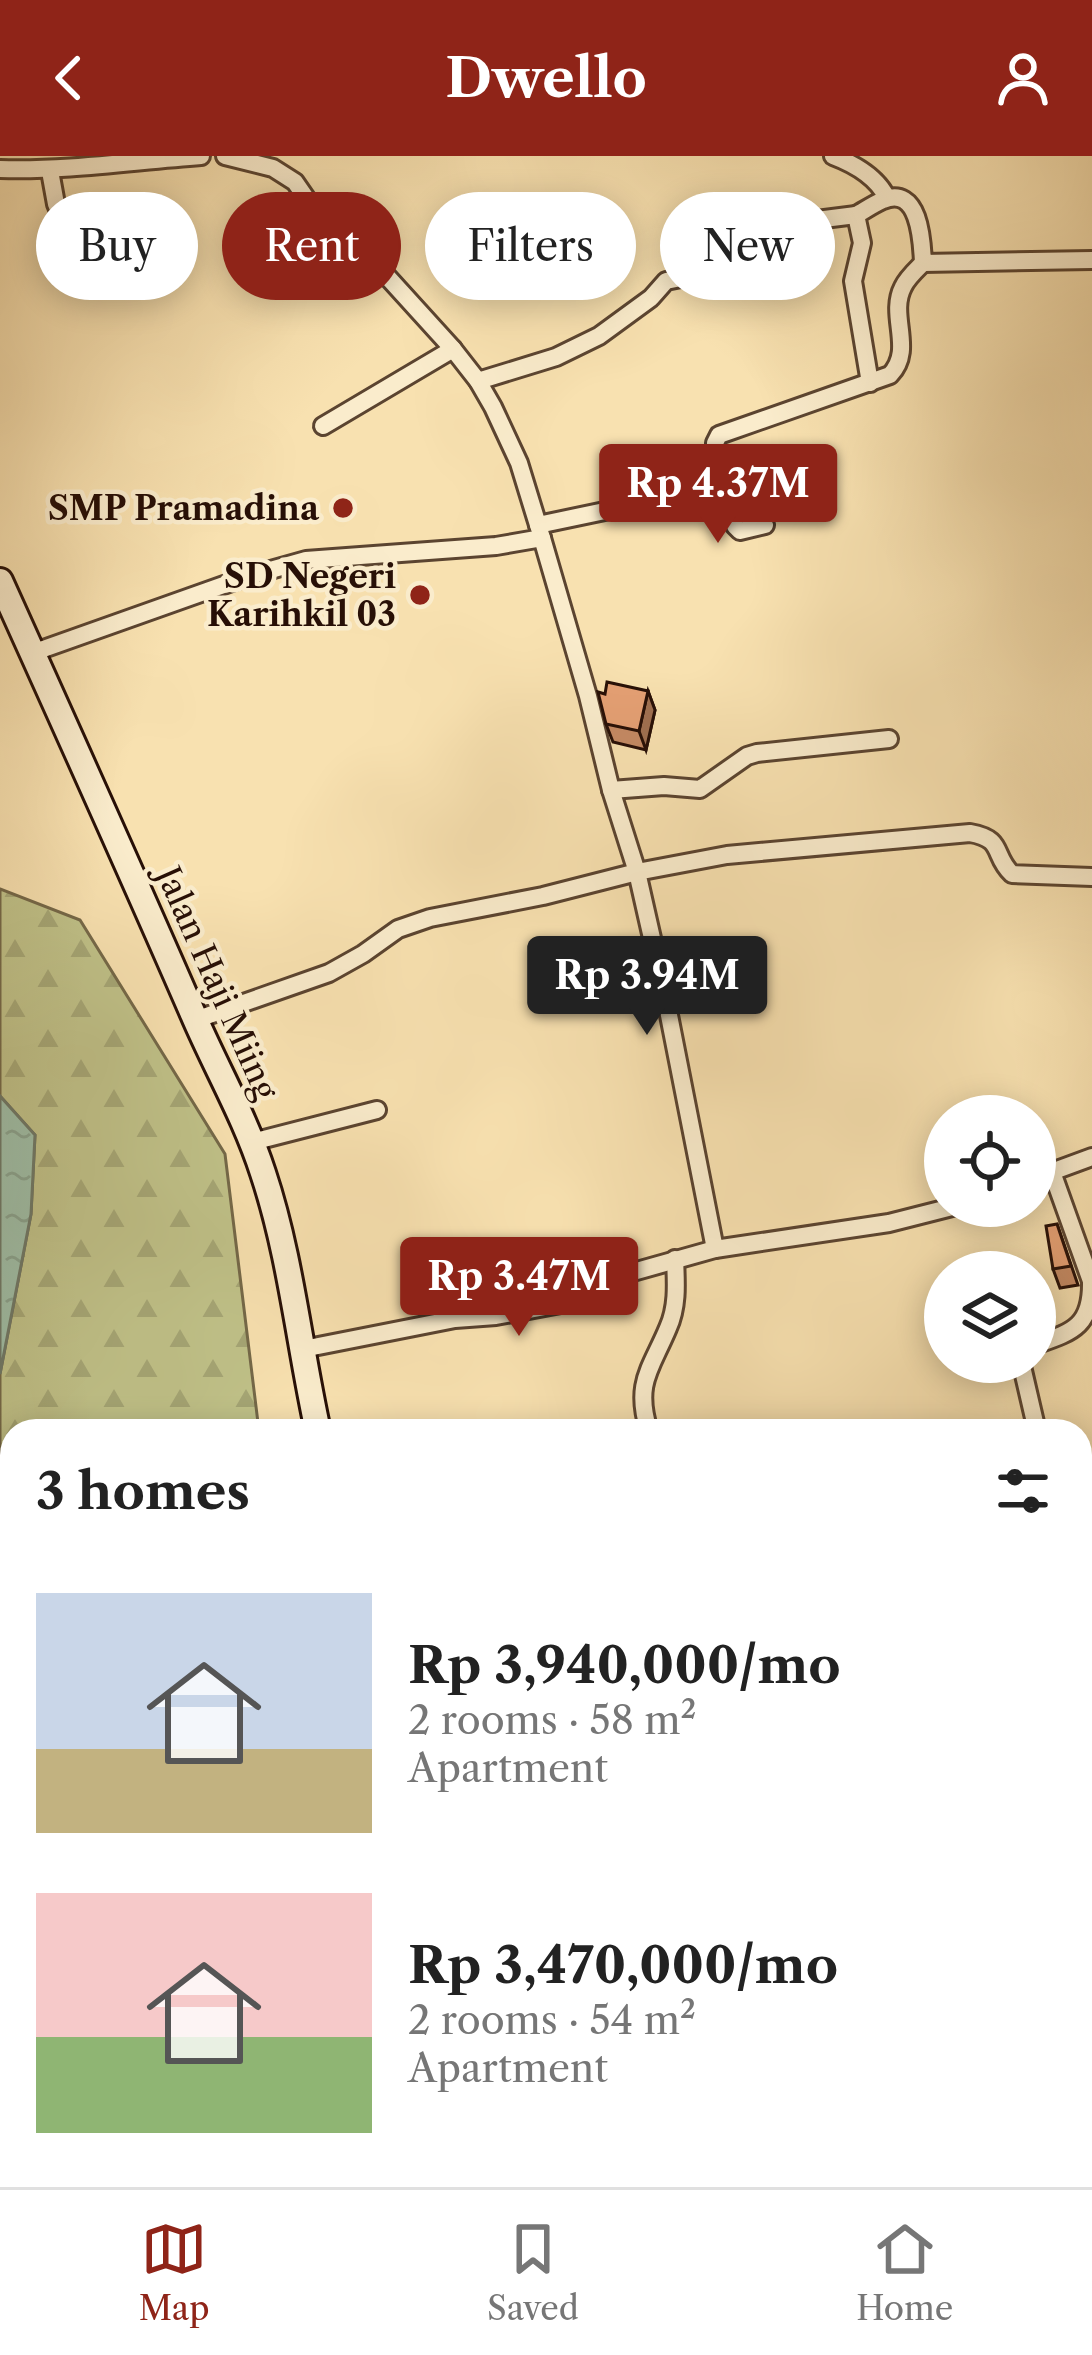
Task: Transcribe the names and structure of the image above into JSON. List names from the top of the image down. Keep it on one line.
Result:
{"streets":{"main road":["Jalan Haji Miing"]},"places":["SMP Pramadina","SD Negeri Karihkil 03"],"page":{"header":"Dwello","chip":["Buy","Rent","Filters","New"],"price":["Rp 4.37M","Rp 3.94M","Rp 3.47M"],"heading":"3 homes","list":[{"name":"Rp 3,940,000/mo","note":"2 rooms · 58 m² · Apartment"},{"name":"Rp 3,470,000/mo","note":"2 rooms · 54 m² · Apartment"}],"tabs":["Map","Saved","Home"]}}
